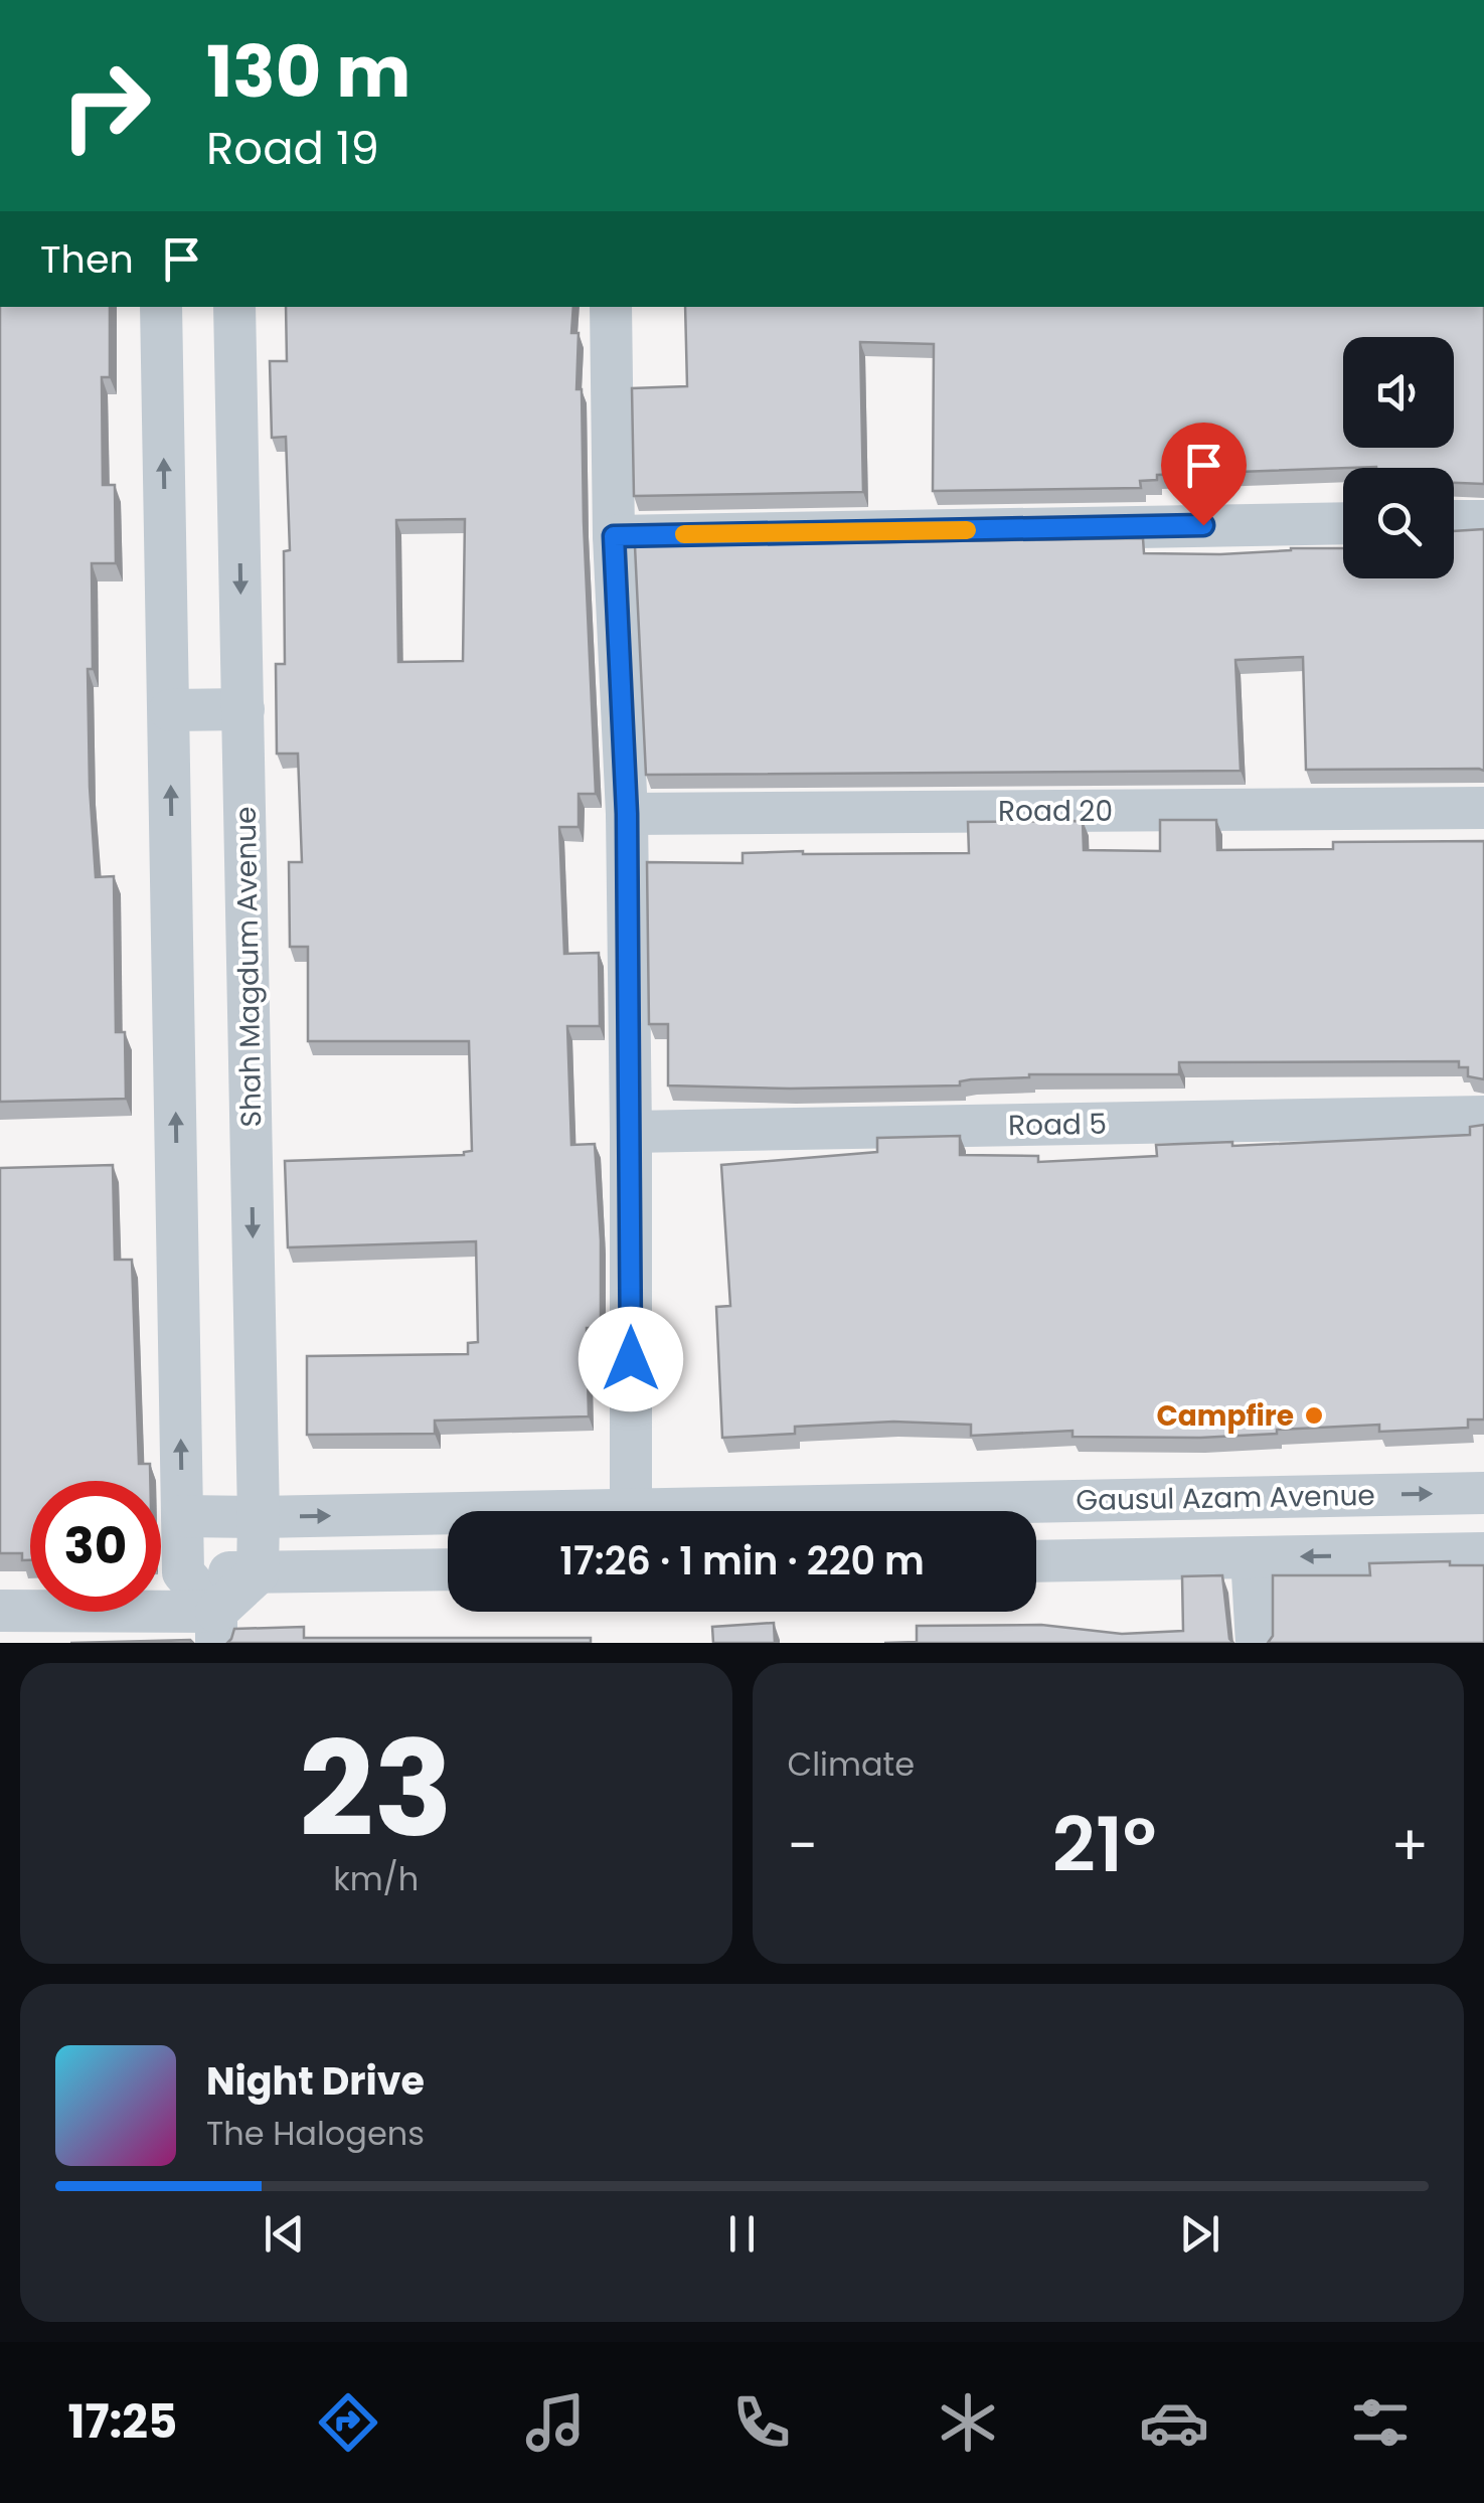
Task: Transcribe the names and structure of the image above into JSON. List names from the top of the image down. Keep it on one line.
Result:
{"streets":{"street":["Road 20","Shah Magdum Avenue","Road 5","Gausul Azam Avenue"]},"crossings":[["Shah Magdum Avenue","Gausul Azam Avenue"]],"places":["Campfire"],"page":{"turn":["130 m","Road 19"],"then":"Then","limit":"30","trip":"17:26 · 1 min · 220 m","tile":[["23","km/h"],"Climate"],"heat":["−","21°","+"],"song":["Night Drive","The Halogens"],"tabs":"17:25"}}
